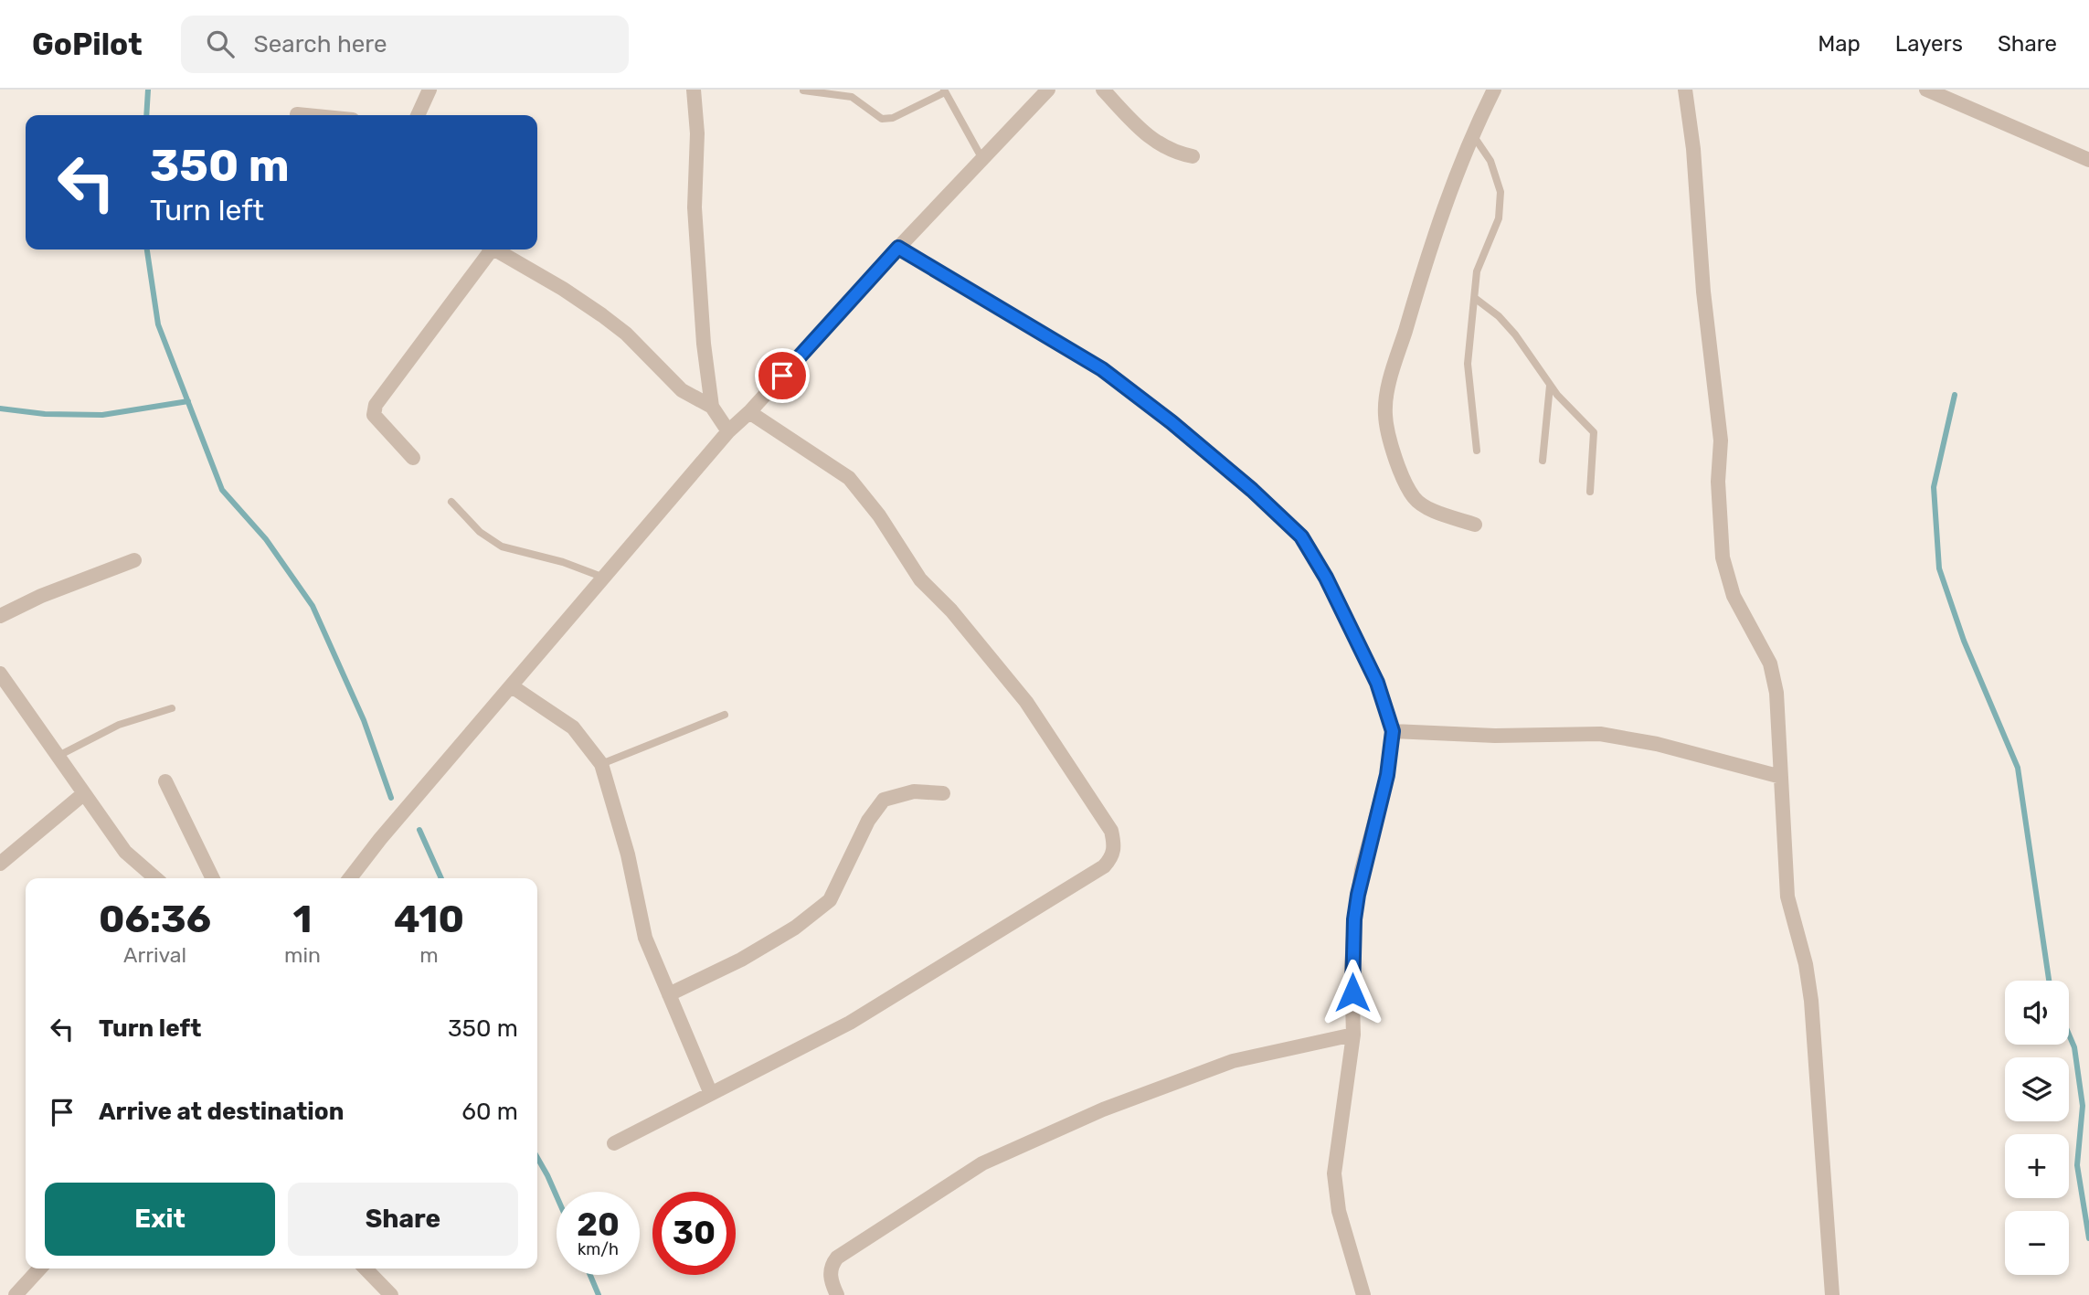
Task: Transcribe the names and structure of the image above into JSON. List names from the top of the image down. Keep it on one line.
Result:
{"page":{"header":"GoPilot","search":"Search here","nav":["Map","Layers","Share"],"turn":["350 m","Turn left"],"eta":["06:36","Arrival","1","min","410","m"],"map_buttons":["+","−"],"list":[{"name":"Turn left","value":"350 m"},{"name":"Arrive at destination","value":"60 m"}],"buttons":["Exit","Share"],"speed":"20 km/h","limit":"30"}}
